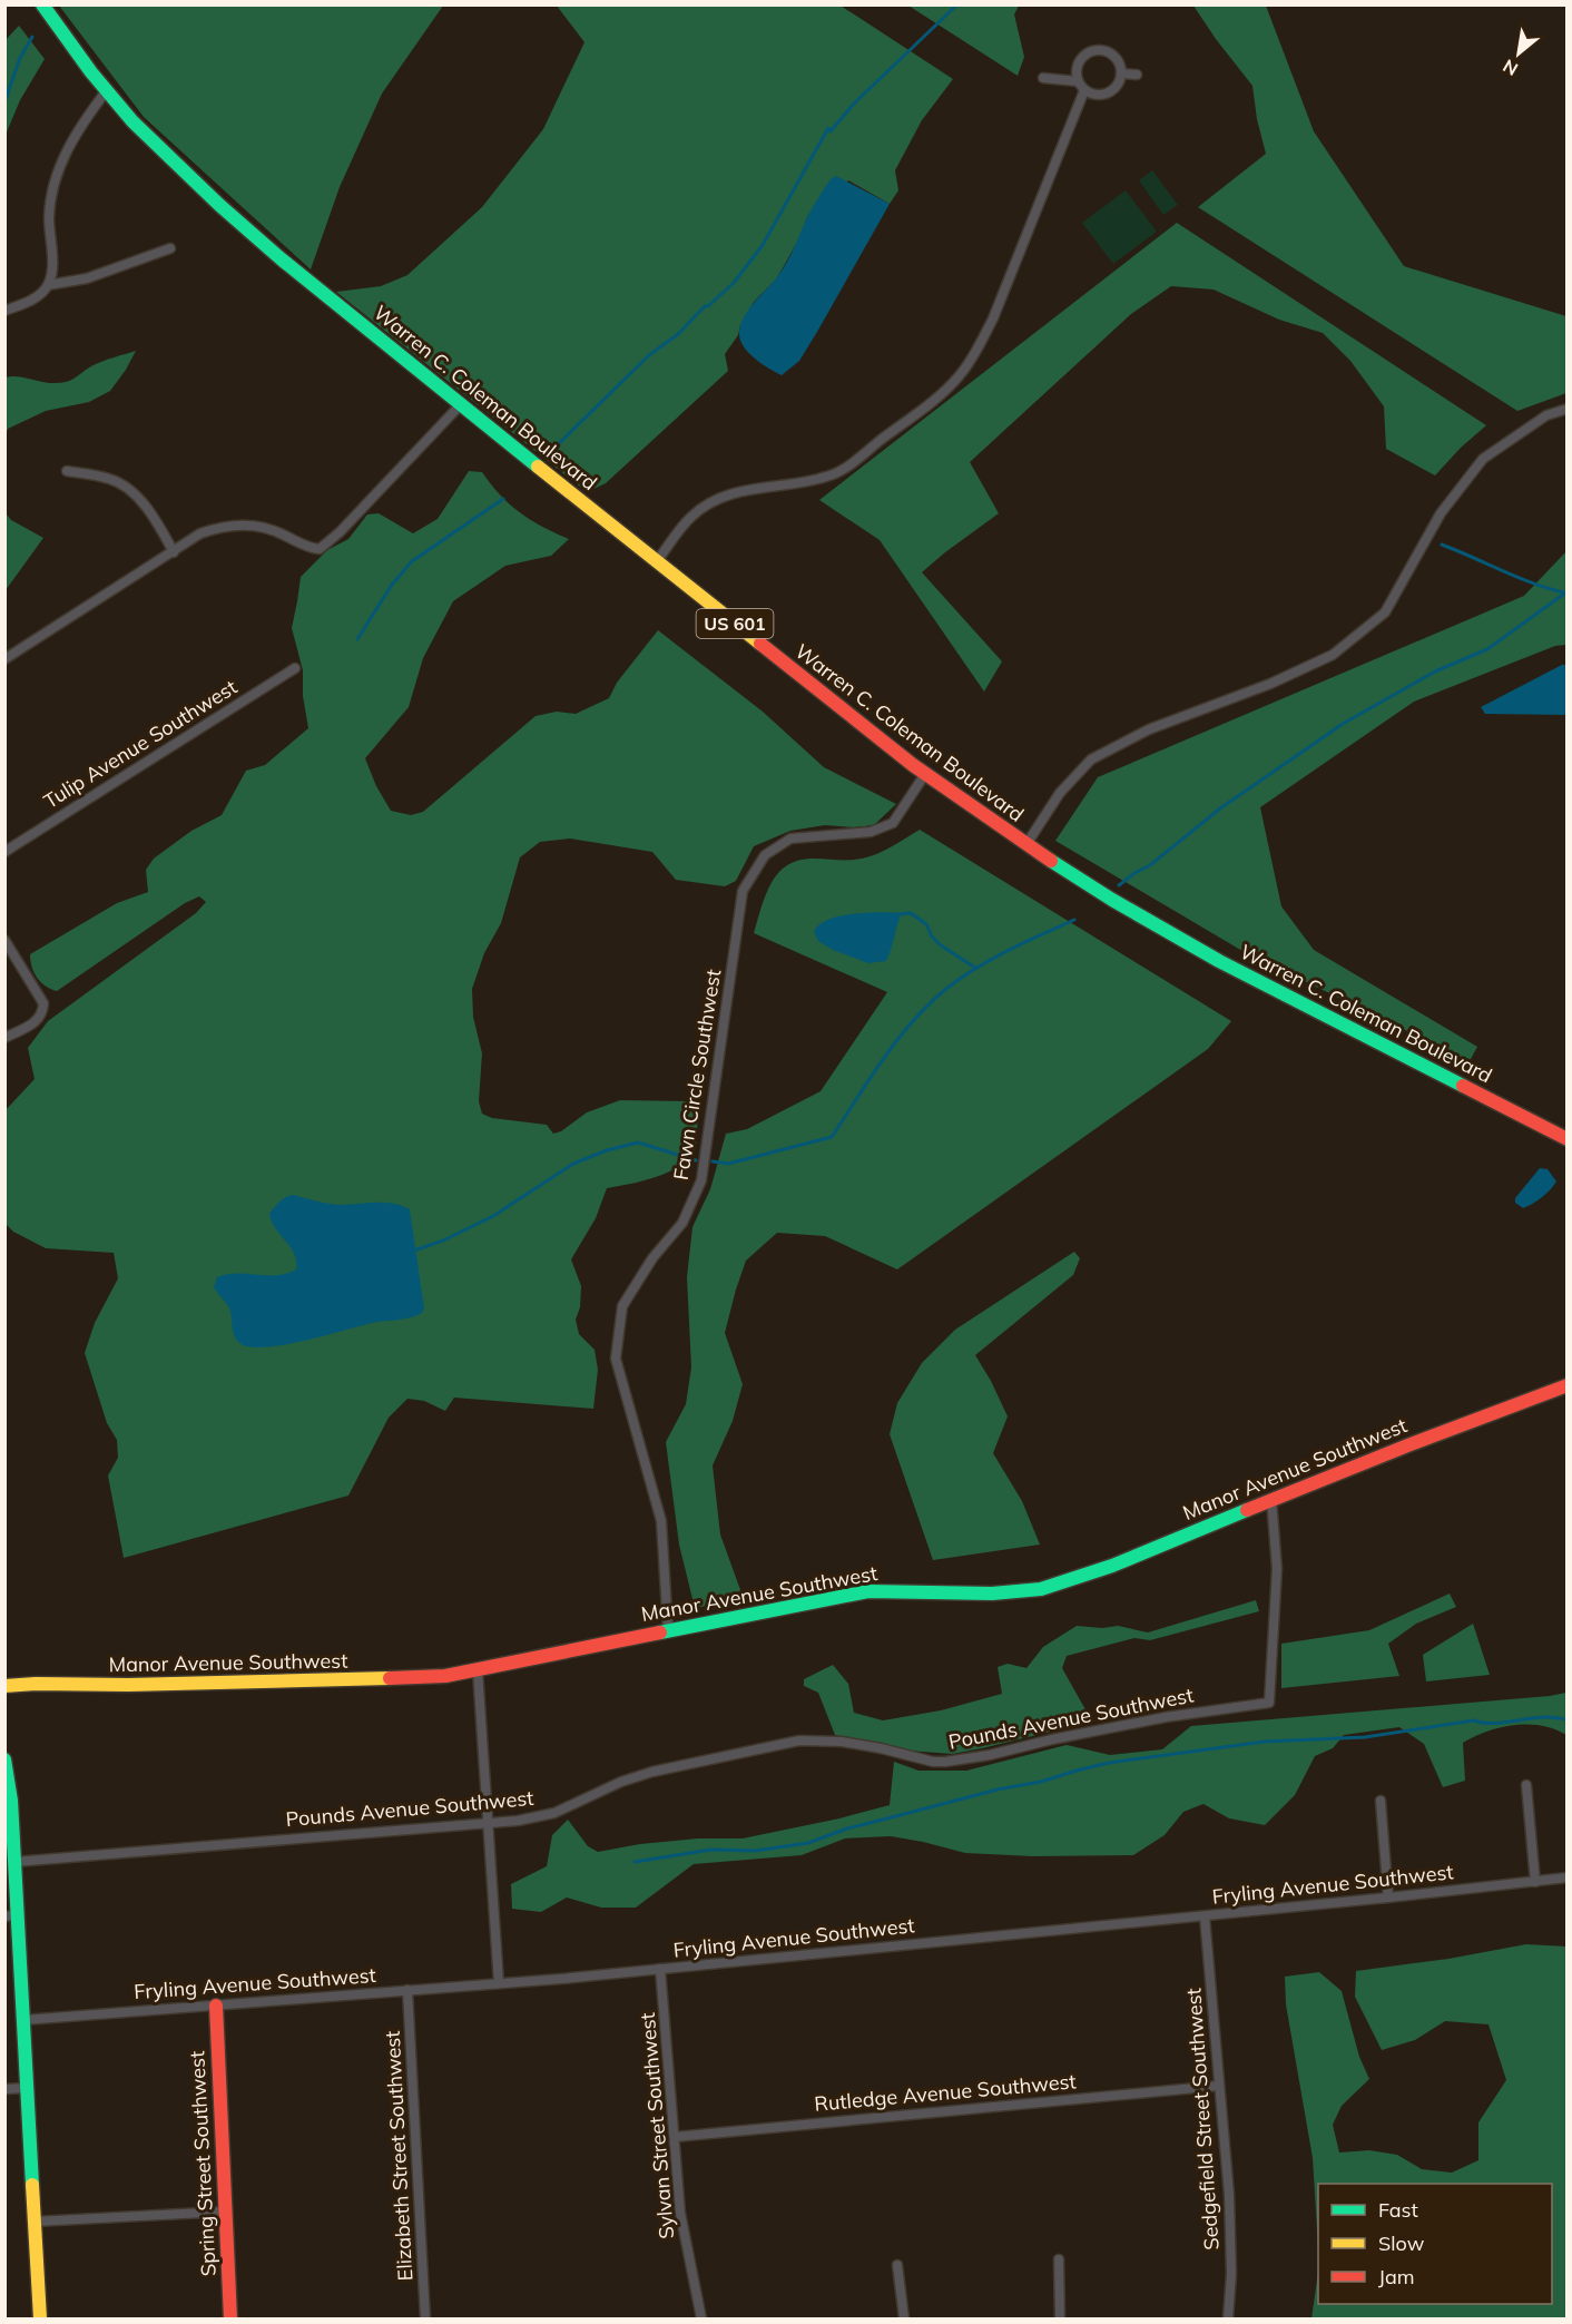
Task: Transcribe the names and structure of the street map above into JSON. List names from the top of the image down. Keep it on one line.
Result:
{"streets":{"main road":["Warren C. Coleman Boulevard","US 601","Manor Avenue Southwest","Spring Street Southwest"],"street":["Tulip Avenue Southwest","Fawn Circle Southwest","Pounds Avenue Southwest","Fryling Avenue Southwest","Rutledge Avenue Southwest","Sedgefield Street Southwest","Sylvan Street Southwest","Elizabeth Street Southwest"]},"crossings":[["Warren C. Coleman Boulevard","Fawn Circle Southwest"],["Fawn Circle Southwest","Manor Avenue Southwest"],["Manor Avenue Southwest","Pounds Avenue Southwest"],["Fryling Avenue Southwest","Sedgefield Street Southwest"],["Fryling Avenue Southwest","Sylvan Street Southwest"],["Fryling Avenue Southwest","Elizabeth Street Southwest"],["Fryling Avenue Southwest","Spring Street Southwest"],["Rutledge Avenue Southwest","Sedgefield Street Southwest"],["Rutledge Avenue Southwest","Sylvan Street Southwest"]],"legend":["Fast","Slow","Jam"],"north":"bottom left"}
